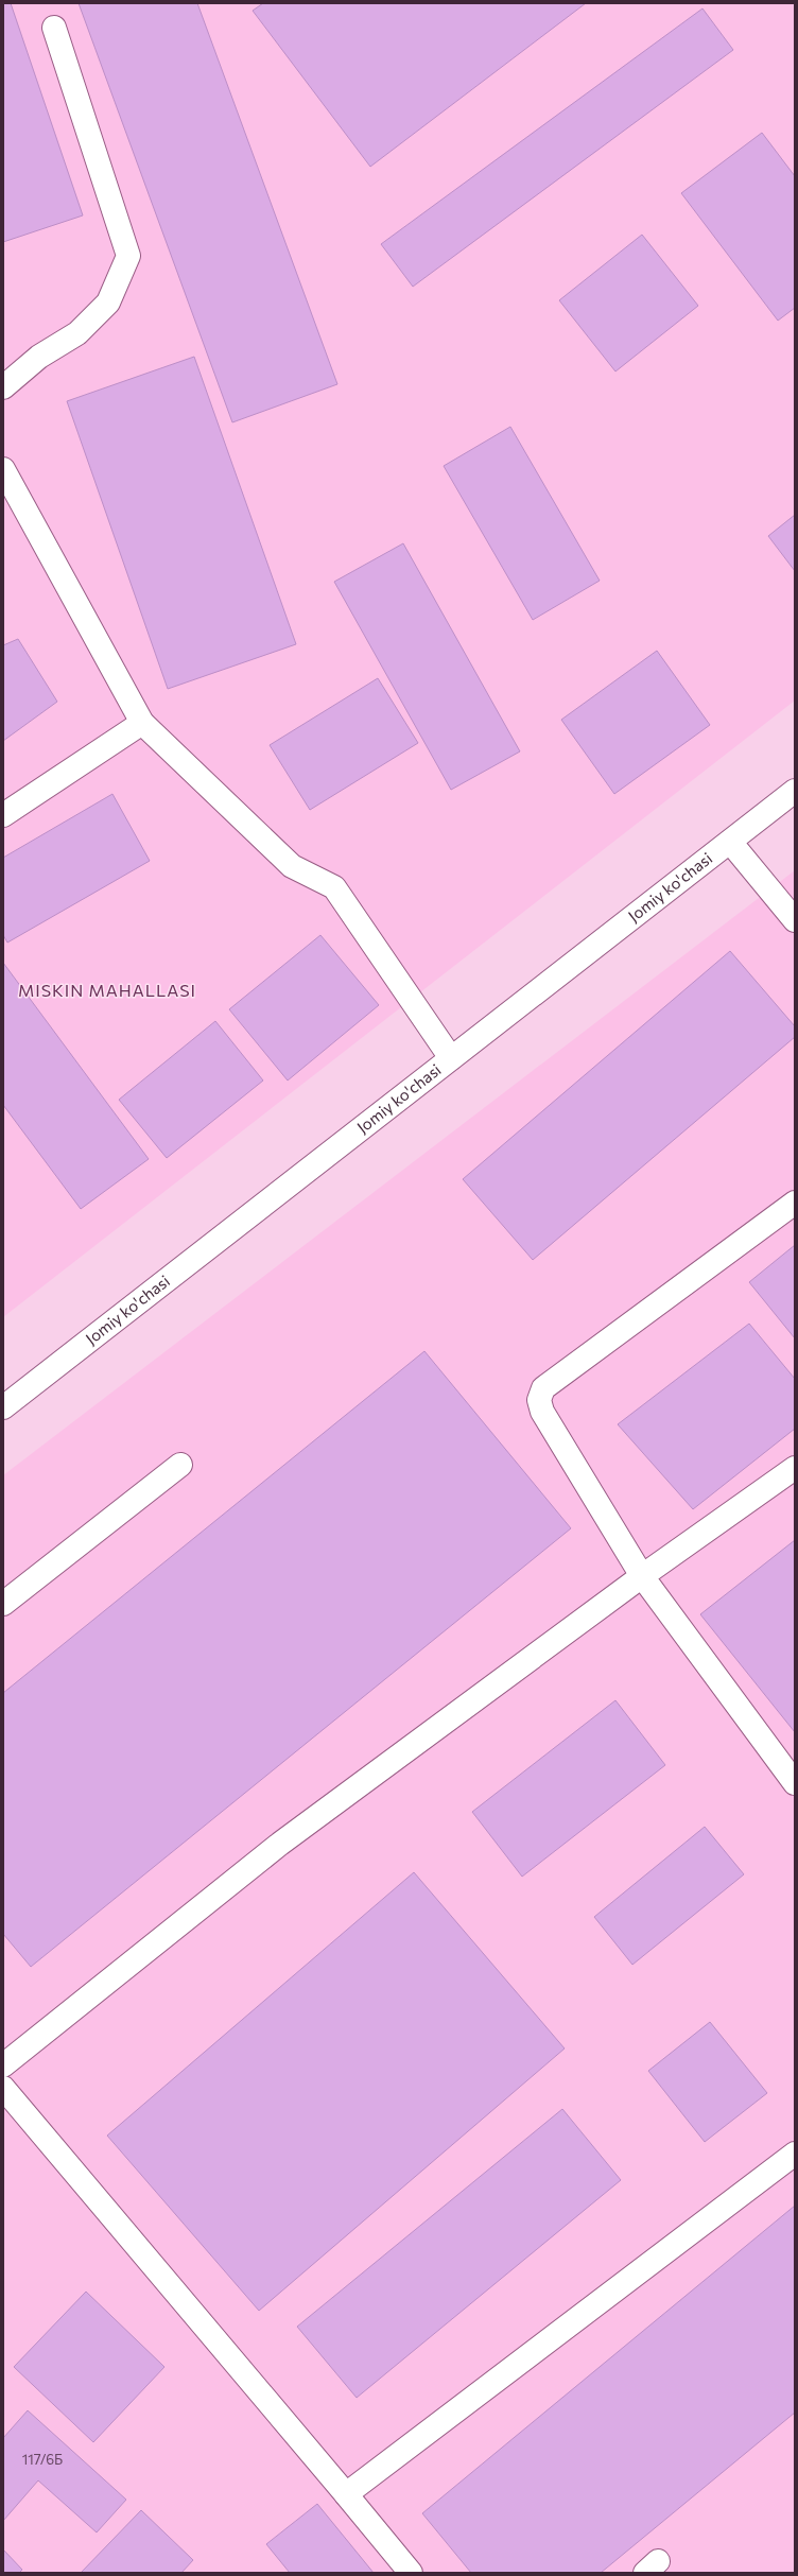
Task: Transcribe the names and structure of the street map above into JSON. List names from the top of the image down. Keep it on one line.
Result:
{"streets":{"street":["Jomiy ko'chasi"]},"districts":["MISKIN MAHALLASI"],"house_numbers":["117/6Б"]}
